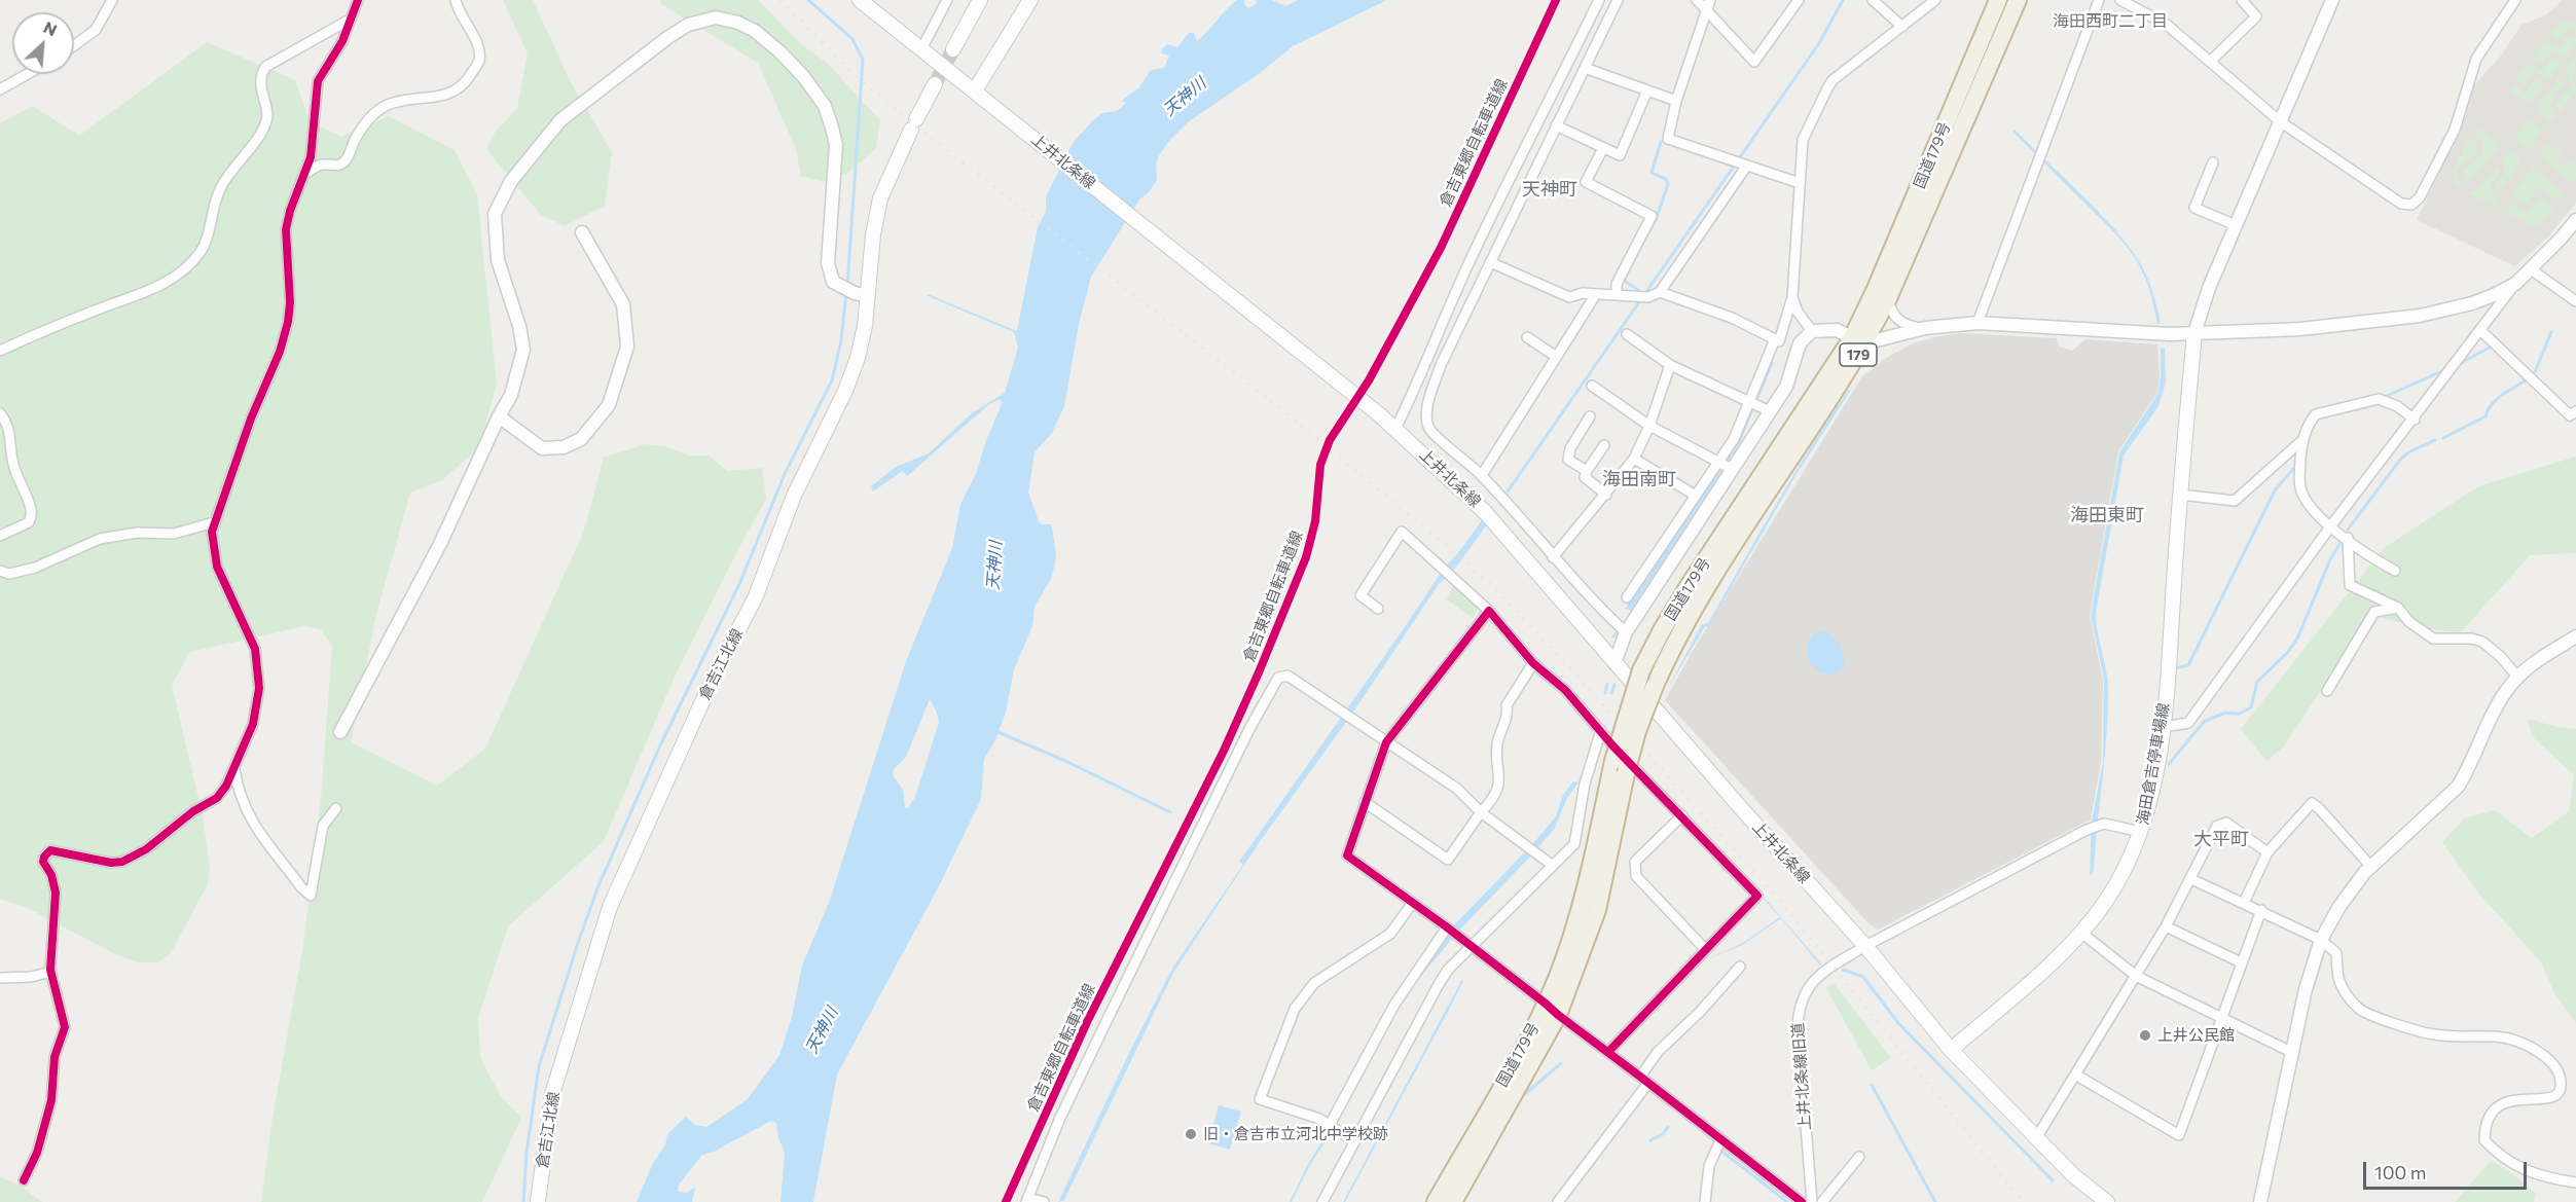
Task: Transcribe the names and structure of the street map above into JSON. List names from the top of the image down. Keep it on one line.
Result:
{"streets":{"highway":["国道179号","179"],"main road":["上井北条線","倉吉江北線","海田倉吉停車場線"],"street":["上井北条線旧道"],"cycle path":["倉吉東郷自転車道線"]},"crossings":[["上井北条線","海田倉吉停車場線"],["上井北条線","上井北条線旧道"],["海田倉吉停車場線","上井北条線旧道"]],"districts":["海田西町二丁目","天神町","海田南町","海田東町","大平町"],"water":["天神川"],"places":["上井公民館","旧・倉吉市立河北中学校跡"],"scale_bar":"100 m","north":"top right"}
